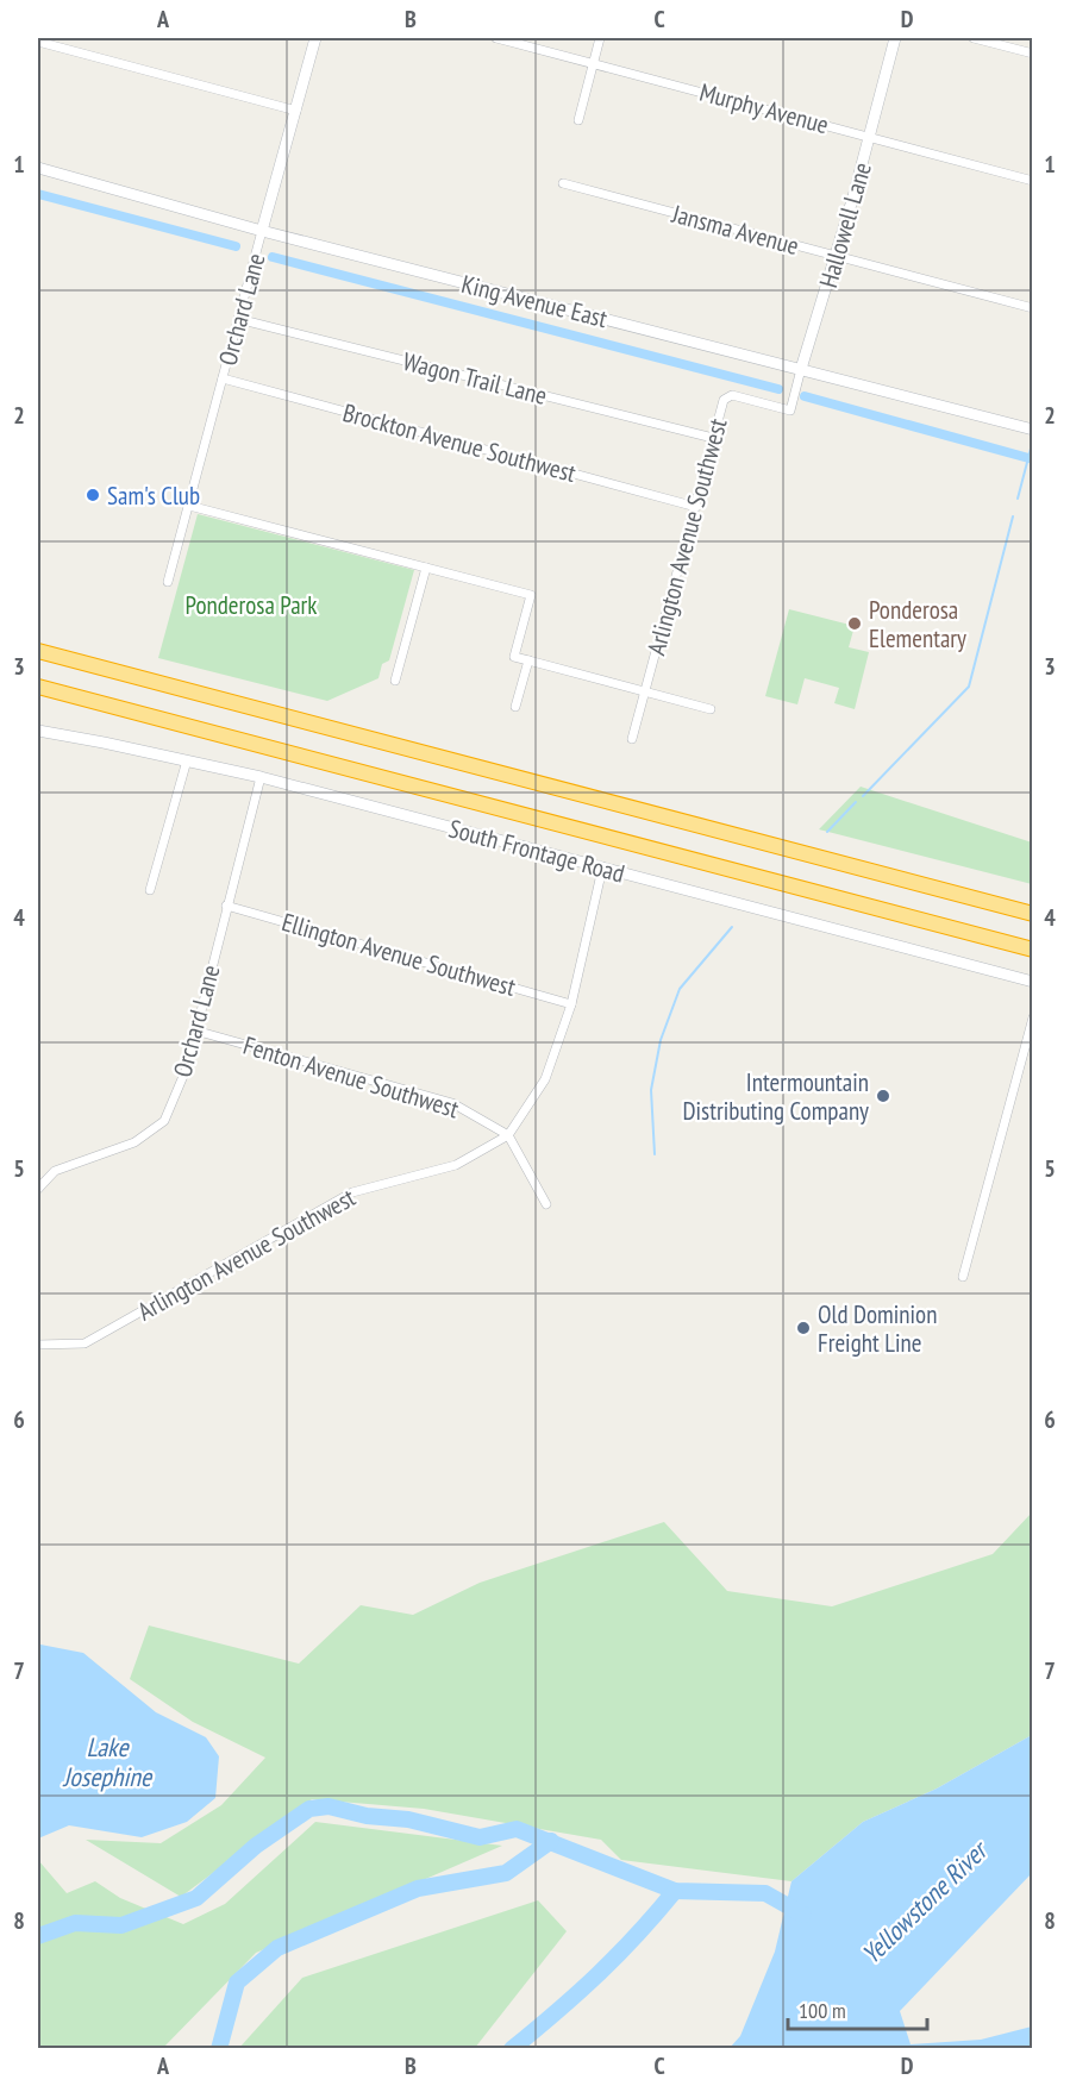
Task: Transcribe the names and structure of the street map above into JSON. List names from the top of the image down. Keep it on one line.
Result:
{"streets":{"main road":["Hallowell Lane","King Avenue East","Orchard Lane","South Frontage Road"],"street":["Murphy Avenue","Jansma Avenue","Wagon Trail Lane","Brockton Avenue Southwest","Arlington Avenue Southwest","Ellington Avenue Southwest","Fenton Avenue Southwest"]},"crossings":[["Murphy Avenue","Hallowell Lane"],["Hallowell Lane","Jansma Avenue"],["Hallowell Lane","King Avenue East"],["Hallowell Lane","Arlington Avenue Southwest"],["King Avenue East","Orchard Lane"],["Orchard Lane","Wagon Trail Lane"],["Orchard Lane","Brockton Avenue Southwest"],["Orchard Lane","South Frontage Road"],["Orchard Lane","Ellington Avenue Southwest"],["Orchard Lane","Fenton Avenue Southwest"],["Wagon Trail Lane","Arlington Avenue Southwest"],["Brockton Avenue Southwest","Arlington Avenue Southwest"],["Arlington Avenue Southwest","South Frontage Road"],["Arlington Avenue Southwest","Ellington Avenue Southwest"],["Arlington Avenue Southwest","Fenton Avenue Southwest"]],"water":["Lake Josephine","Yellowstone River"],"parks":["Ponderosa Park"],"places":["Sam's Club","Ponderosa Elementary","Intermountain Distributing Company","Old Dominion Freight Line"],"scale_bar":"100 m","grid":{"columns":["A","B","C","D"],"rows":["1","2","3","4","5","6","7","8"]}}
